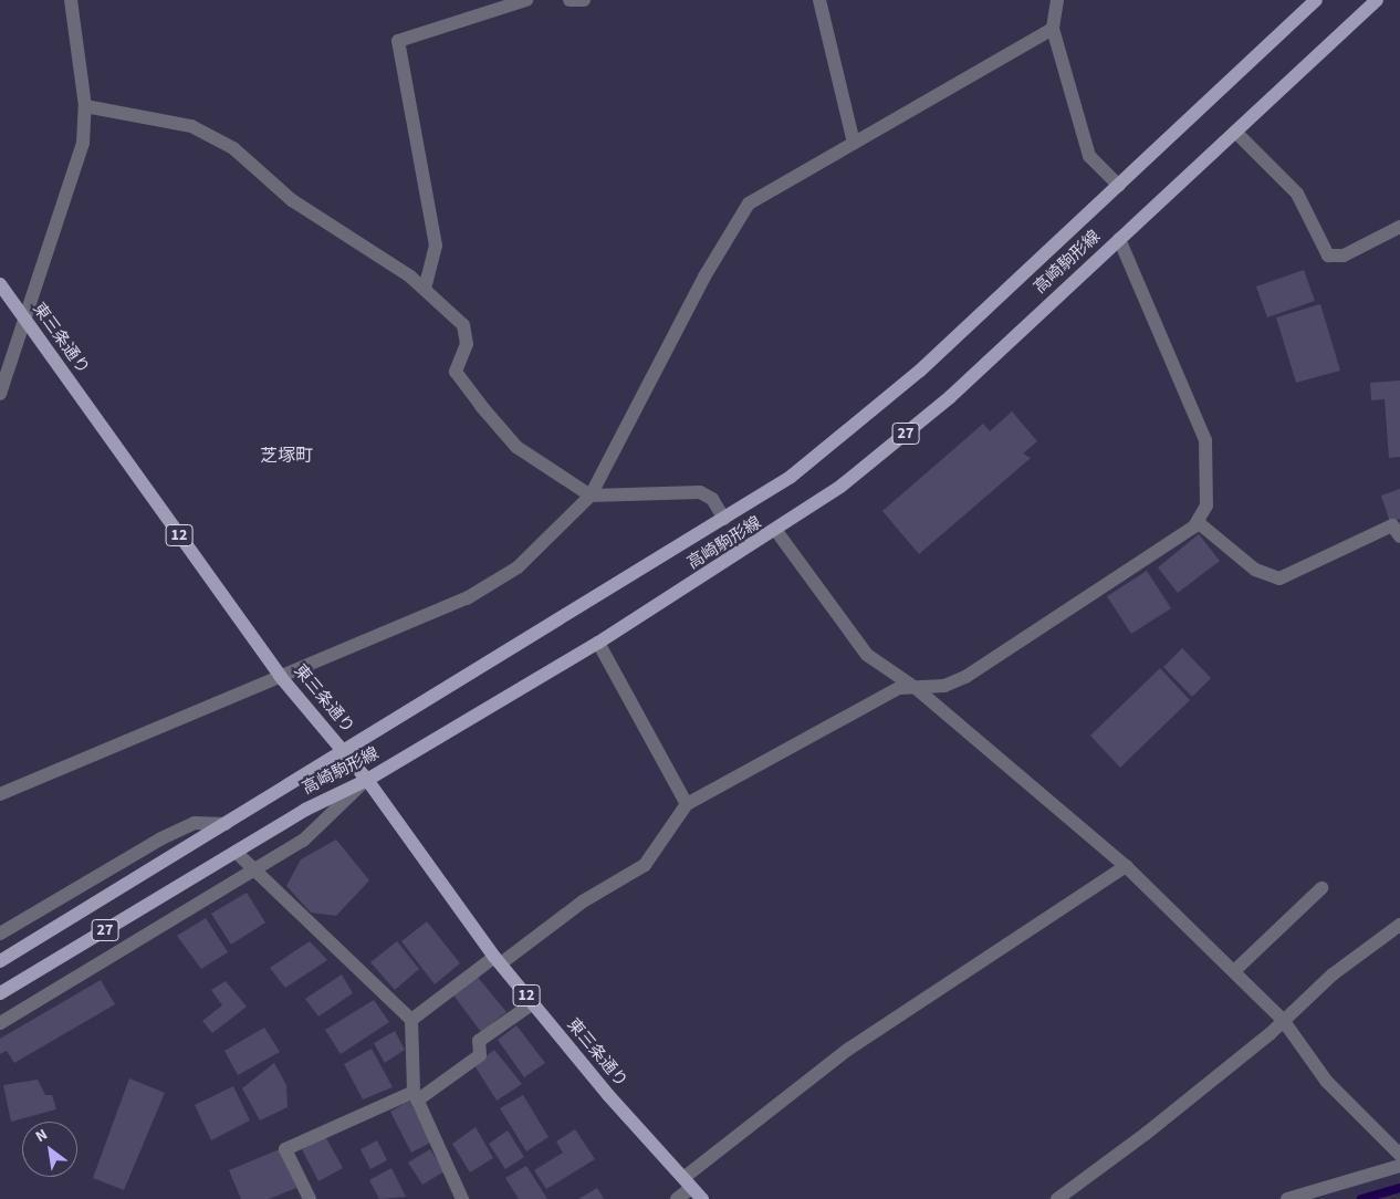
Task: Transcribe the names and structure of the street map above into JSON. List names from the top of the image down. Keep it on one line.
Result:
{"streets":{"main road":["高崎駒形線","東三条通り","27","12"]},"crossings":[["高崎駒形線","東三条通り"]],"districts":["芝塚町"],"north":"top left"}
